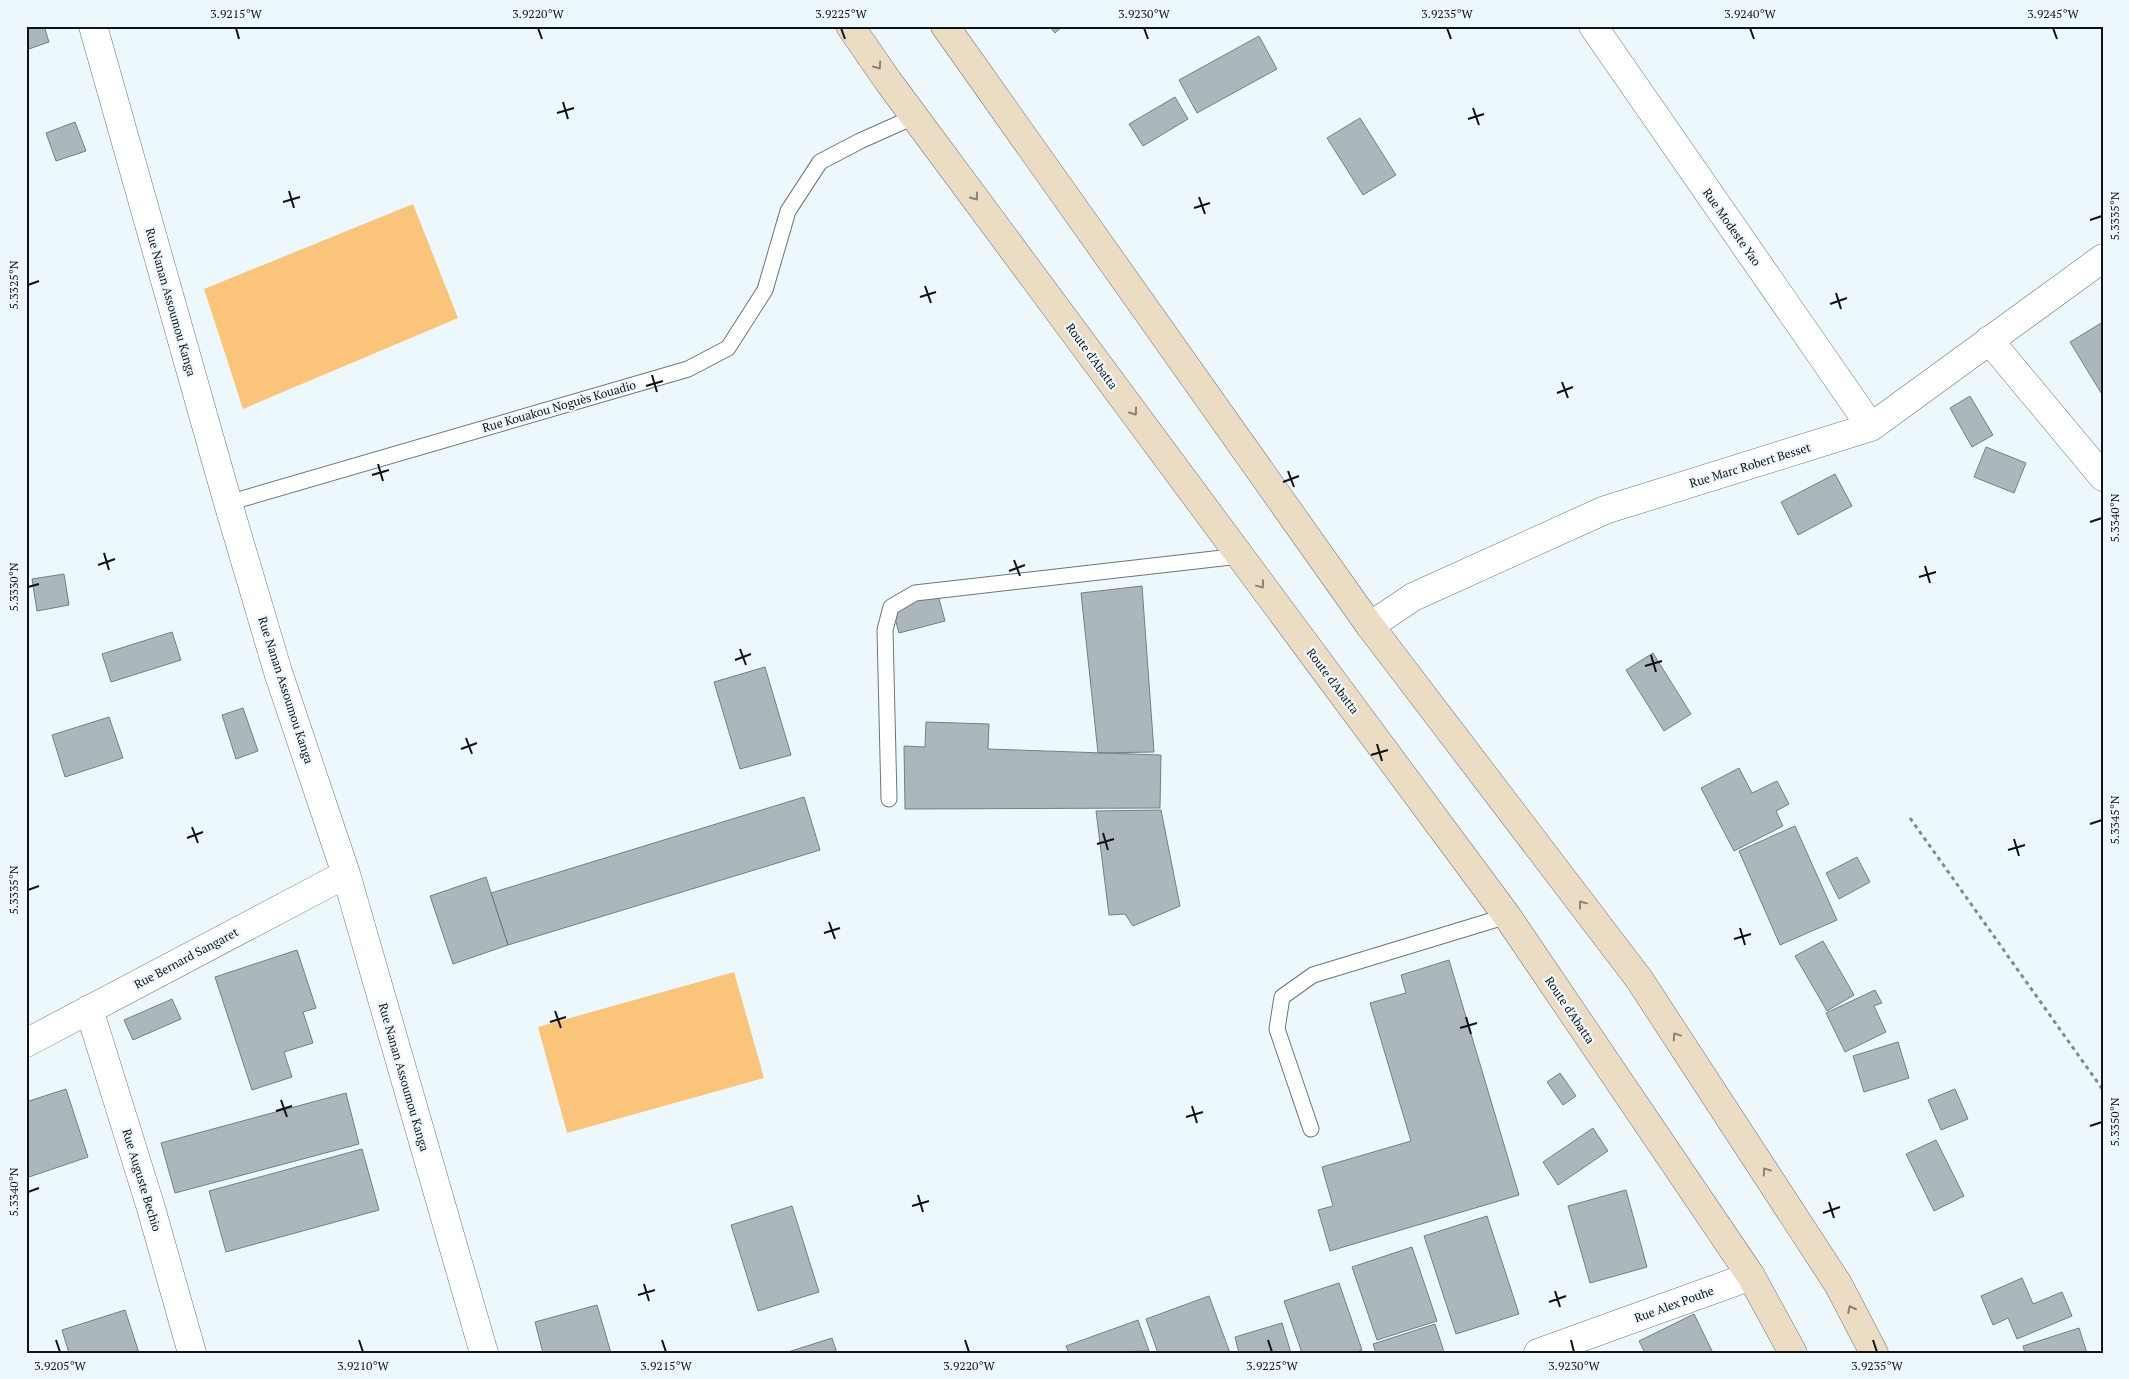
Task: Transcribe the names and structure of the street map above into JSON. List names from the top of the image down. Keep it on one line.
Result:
{"streets":{"street":["Rue Modeste Yao","Rue Nanan Assoumou Kanga","Route d'Abatta","Rue Marc Robert Besset","Rue Bernard Sangaret","Rue Auguste Bechio","Rue Alex Pouhe"],"lane":["Rue Kouakou Noguès Kouadio"]},"crossings":[["Rue Modeste Yao","Rue Marc Robert Besset"],["Rue Nanan Assoumou Kanga","Rue Kouakou Noguès Kouadio"],["Rue Nanan Assoumou Kanga","Rue Bernard Sangaret"],["Route d'Abatta","Rue Kouakou Noguès Kouadio"],["Route d'Abatta","Rue Alex Pouhe"],["Rue Bernard Sangaret","Rue Auguste Bechio"]],"coordinates":["3.9215°W","3.9220°W","3.9225°W","3.9230°W","3.9235°W","3.9240°W","3.9245°W","5.3335°N","5.3325°N","5.3340°N","5.3330°N","5.3345°N","5.3350°N","3.9205°W","3.9210°W"]}
